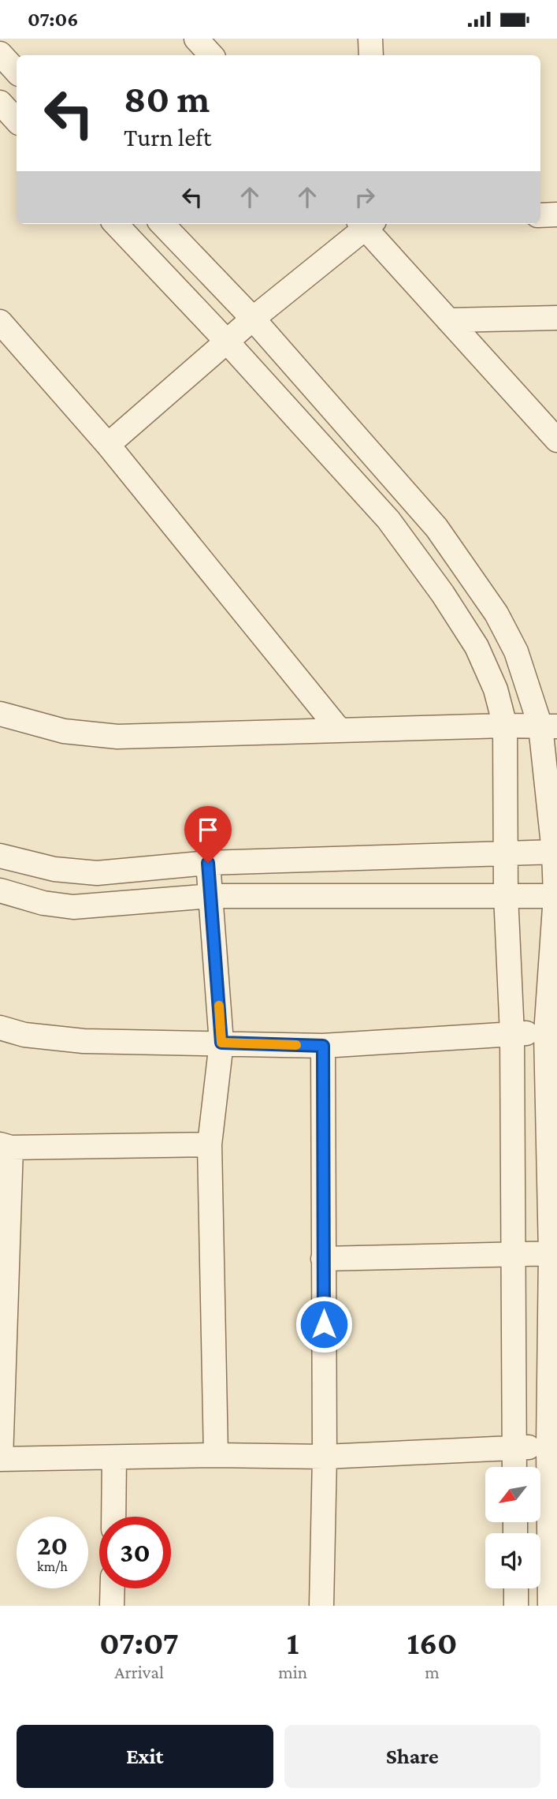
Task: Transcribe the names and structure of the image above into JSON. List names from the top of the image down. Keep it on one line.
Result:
{"north":"bottom left","page":{"status":"07:06","turn":["80 m","Turn left"],"speed":"20 km/h","limit":"30","eta":["07:07","Arrival","1","min","160","m"],"buttons":["Exit","Share"]}}
